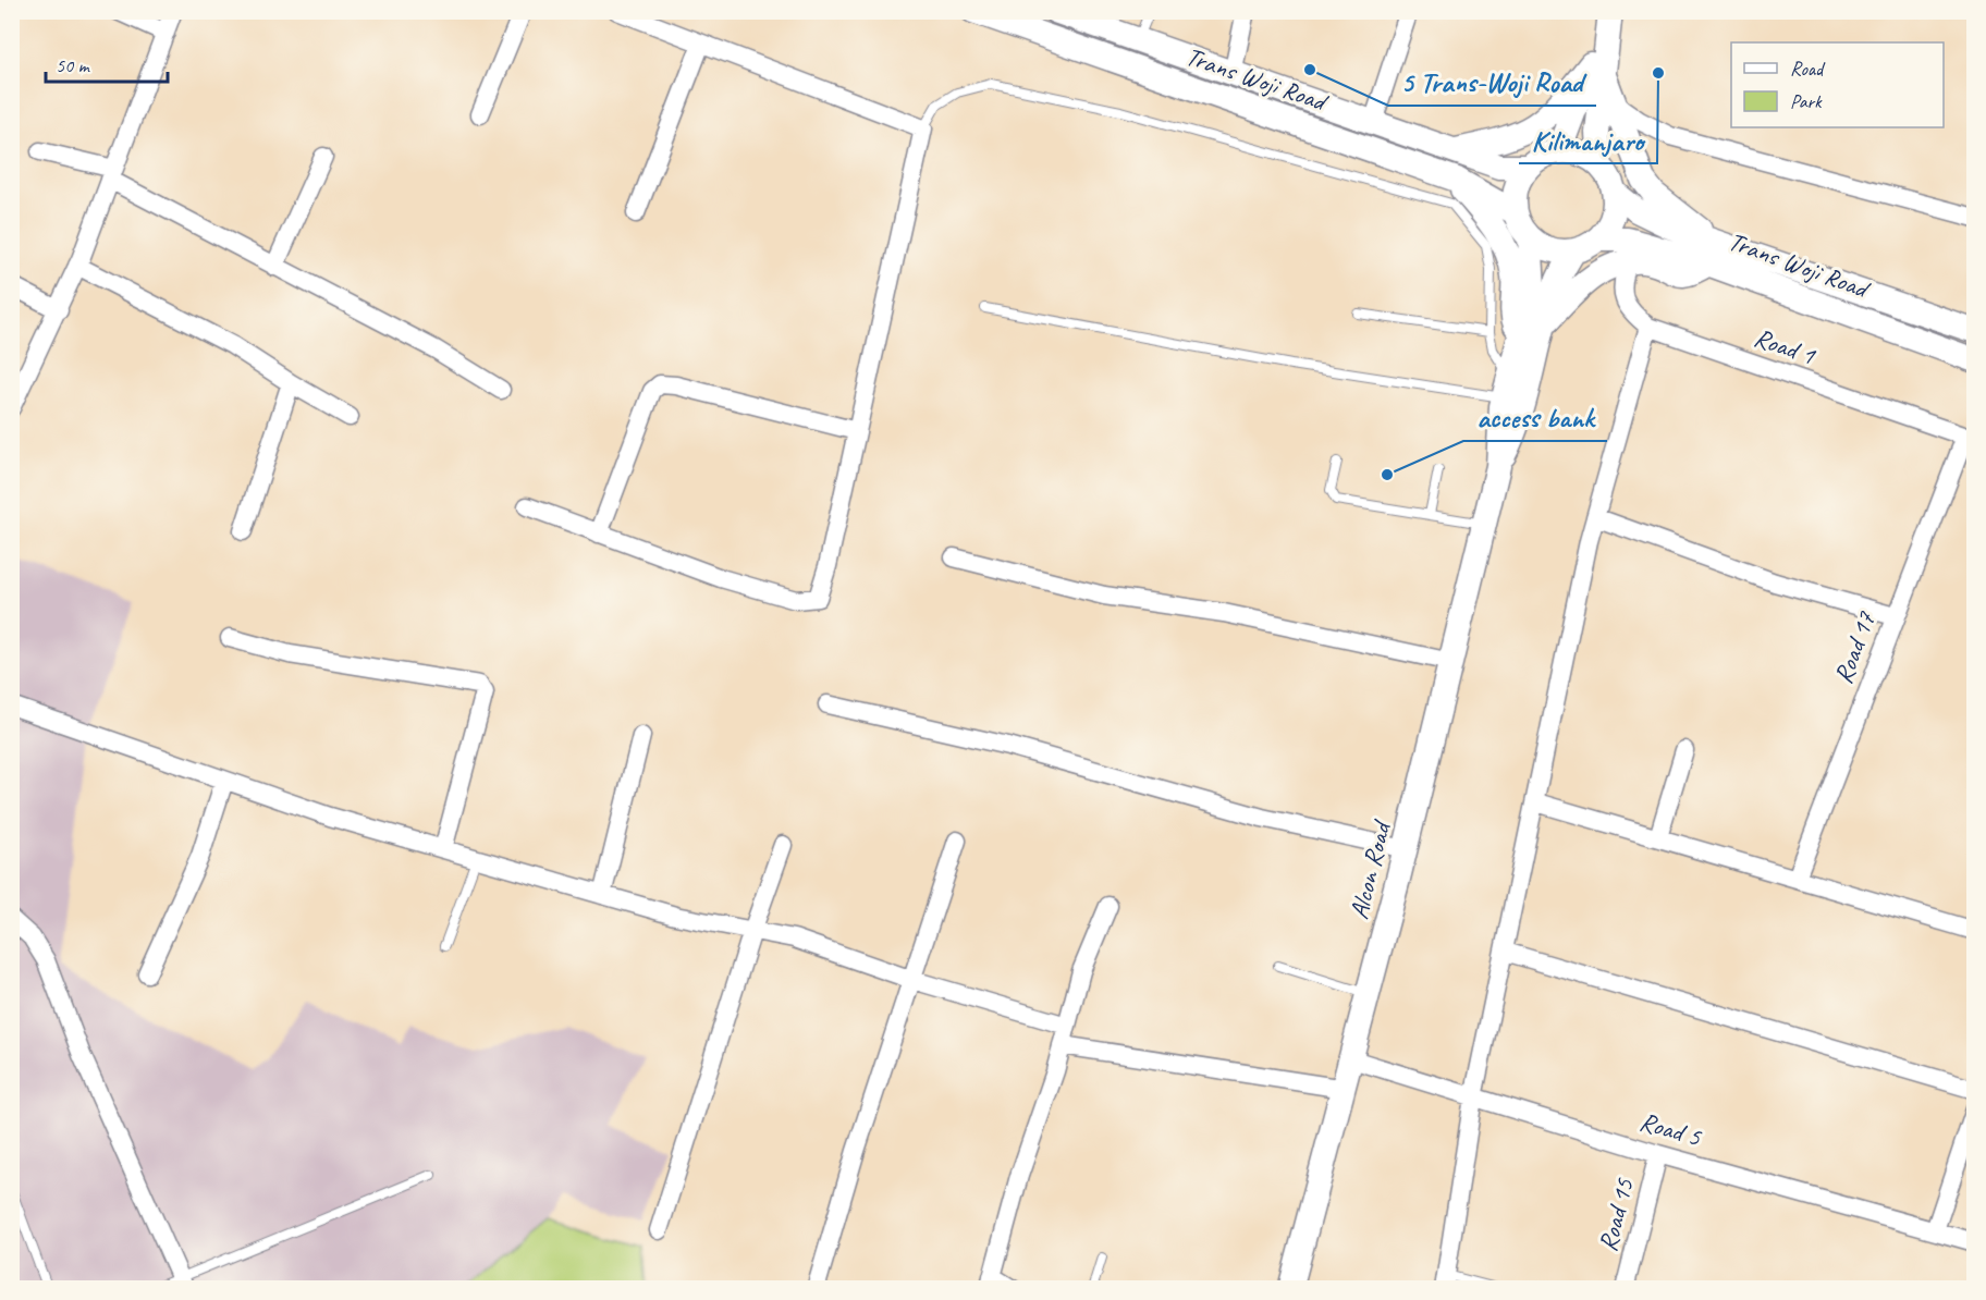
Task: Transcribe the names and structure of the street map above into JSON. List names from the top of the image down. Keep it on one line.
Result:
{"streets":{"main road":["Trans Woji Road","Alcon Road"],"street":["Road 1","Road 17","Road 5","Road 15"]},"crossings":[["Road 1","Road 17"],["Alcon Road","Road 5"],["Road 5","Road 15"]],"places":["5 Trans-Woji Road","Kilimanjaro","access bank"],"legend":["Road","Park"],"scale_bar":"50 m"}
